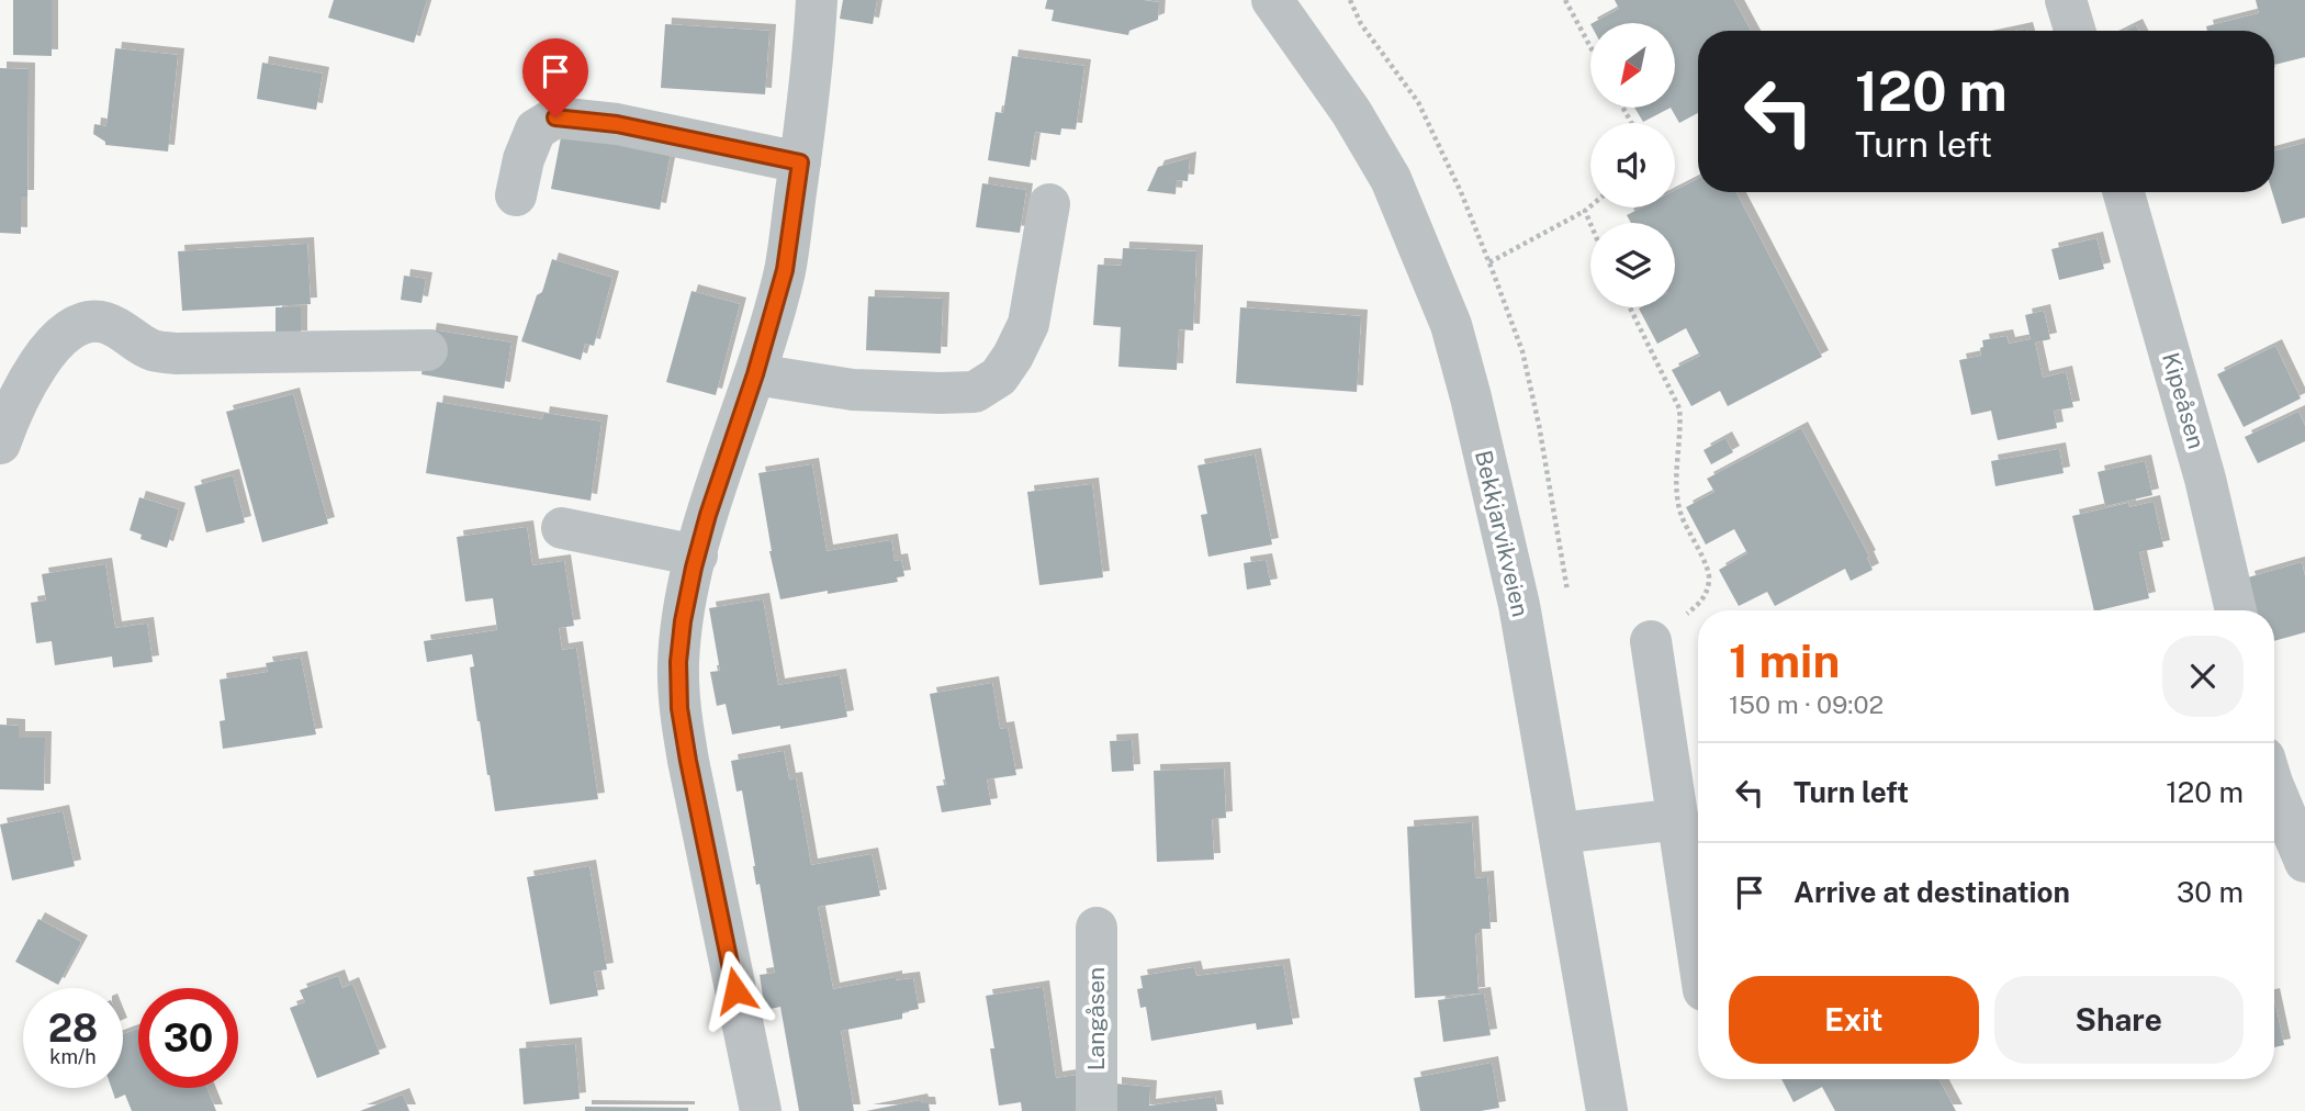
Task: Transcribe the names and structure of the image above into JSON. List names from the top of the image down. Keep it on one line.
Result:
{"streets":{"street":["Kipeåsen","Bekkjarvikveien","Langåsen"]},"north":"bottom left","page":{"turn":["120 m","Turn left"],"heading":["1 min","150 m · 09:02"],"list":[{"name":"Turn left","value":"120 m"},{"name":"Arrive at destination","value":"30 m"}],"buttons":["Exit","Share"],"speed":"28 km/h","limit":"30"}}
